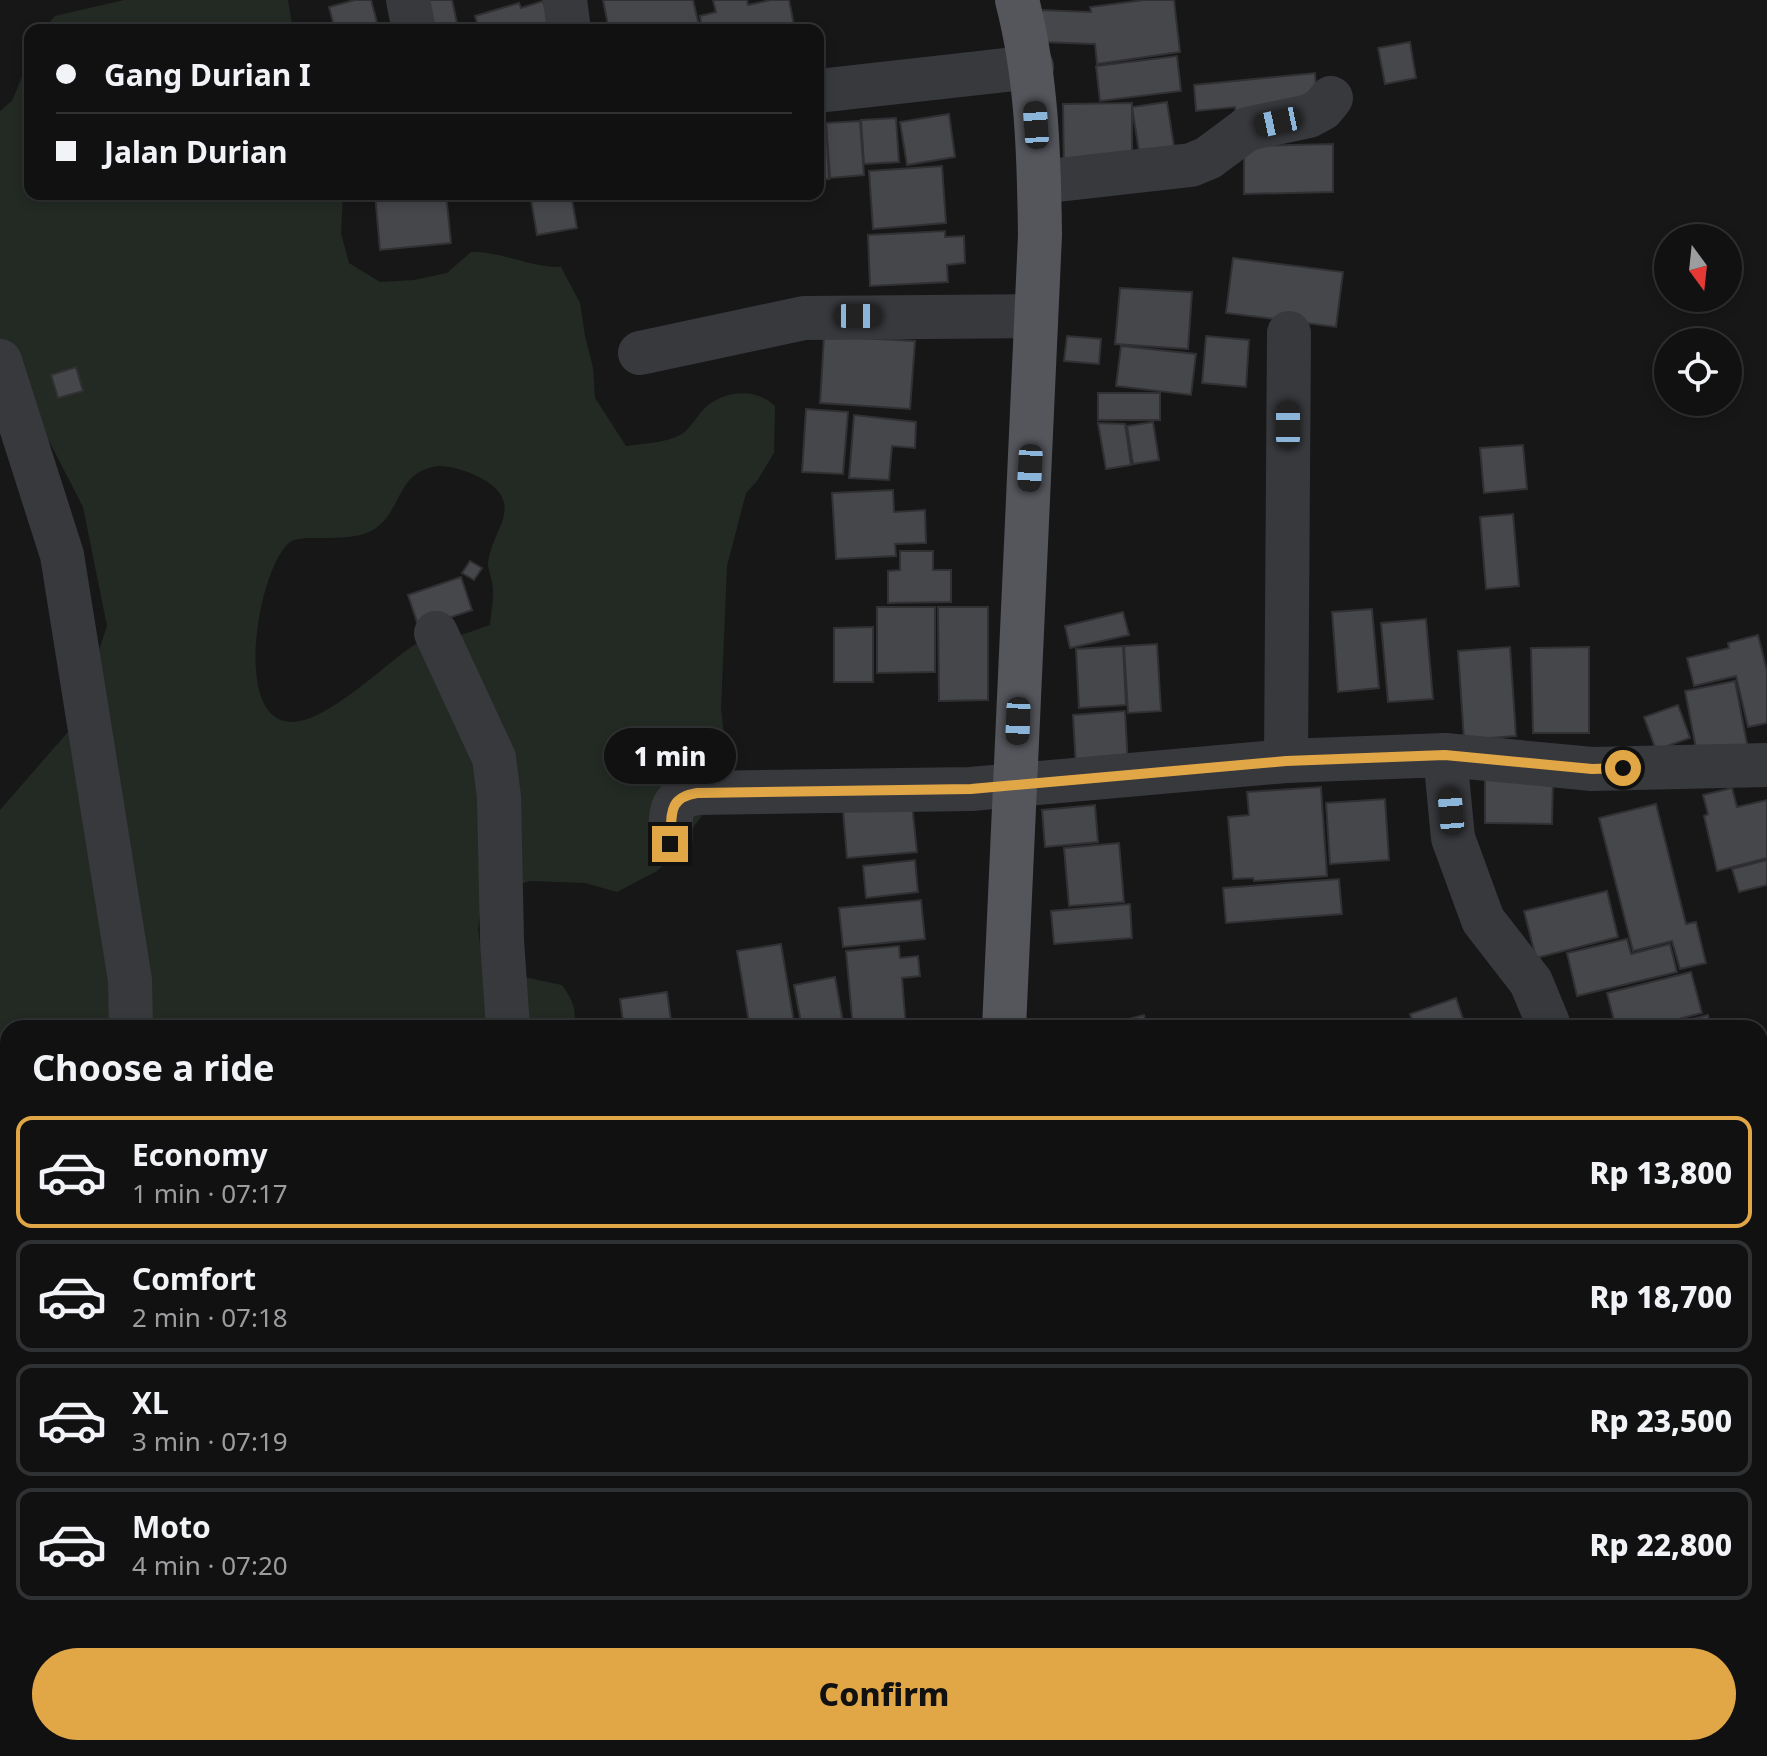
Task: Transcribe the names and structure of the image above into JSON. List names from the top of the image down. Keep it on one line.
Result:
{"north":"bottom","page":{"banner":["Gang Durian I","Jalan Durian"],"bubble":"1 min","heading":"Choose a ride","list":[{"name":"Economy","note":"1 min · 07:17","value":"Rp 13,800"},{"name":"Comfort","note":"2 min · 07:18","value":"Rp 18,700"},{"name":"XL","note":"3 min · 07:19","value":"Rp 23,500"},{"name":"Moto","note":"4 min · 07:20","value":"Rp 22,800"}],"buttons":"Confirm"}}
